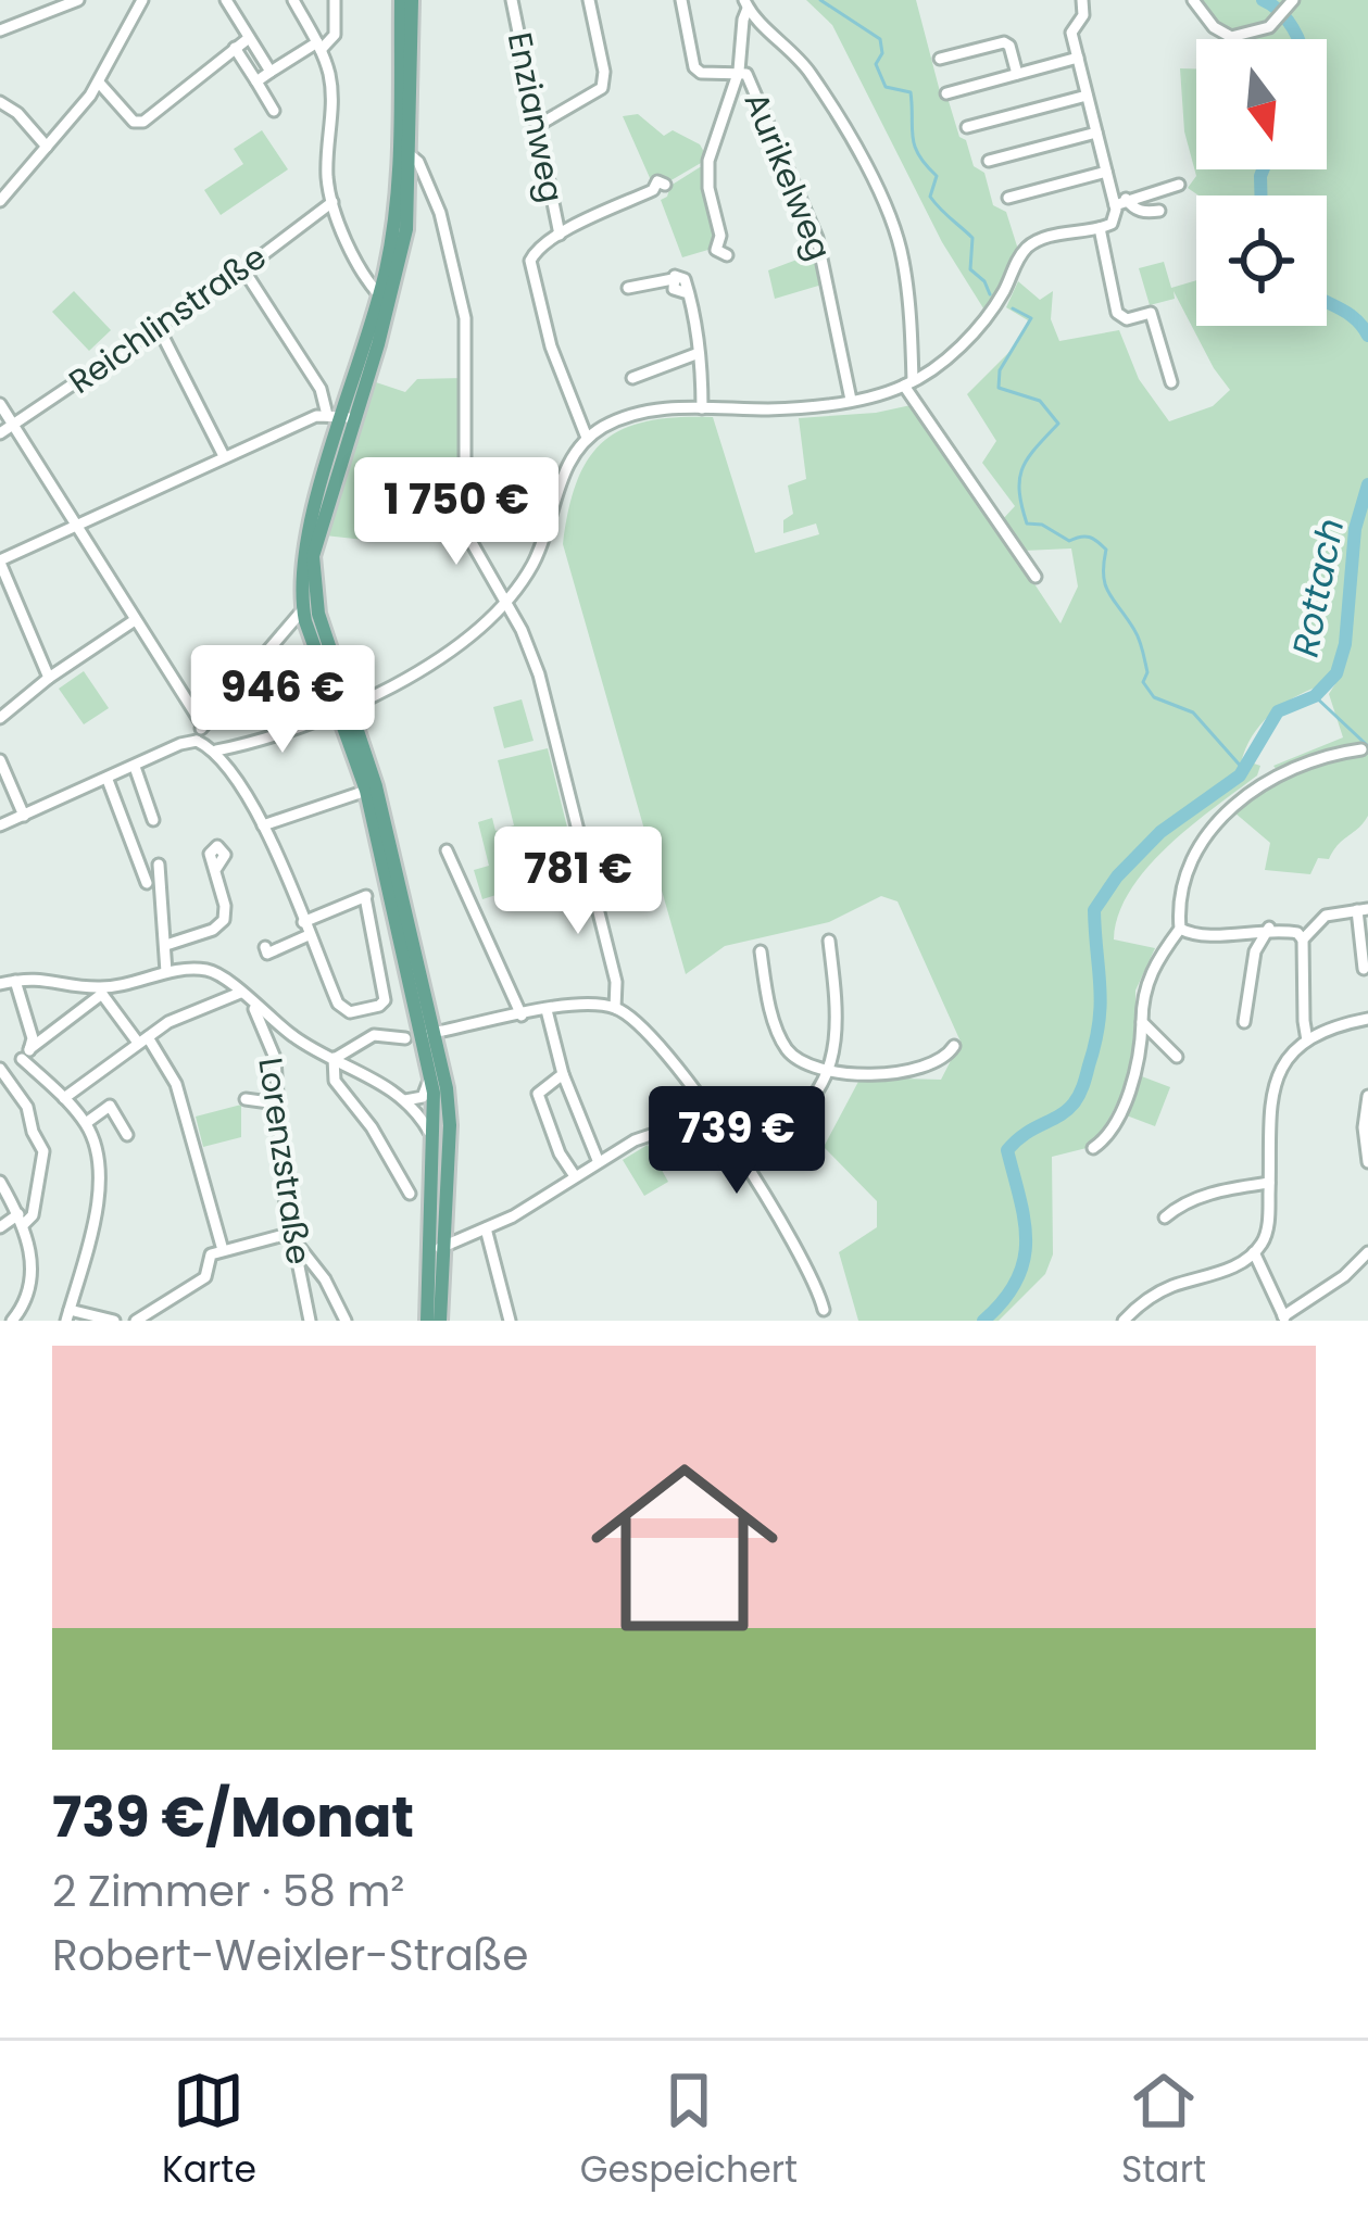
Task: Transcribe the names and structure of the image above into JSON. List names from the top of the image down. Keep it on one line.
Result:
{"streets":{"street":["Enzianweg","Aurikelweg","Reichlinstraße","Lorenzstraße"]},"water":["Rottach"],"north":"bottom","page":{"price":["1 750 €","946 €","781 €","739 €"],"list":[{"name":"739 €/Monat","note":"2 Zimmer · 58 m² · Robert-Weixler-Straße"}],"tabs":["Karte","Gespeichert","Start"]}}
